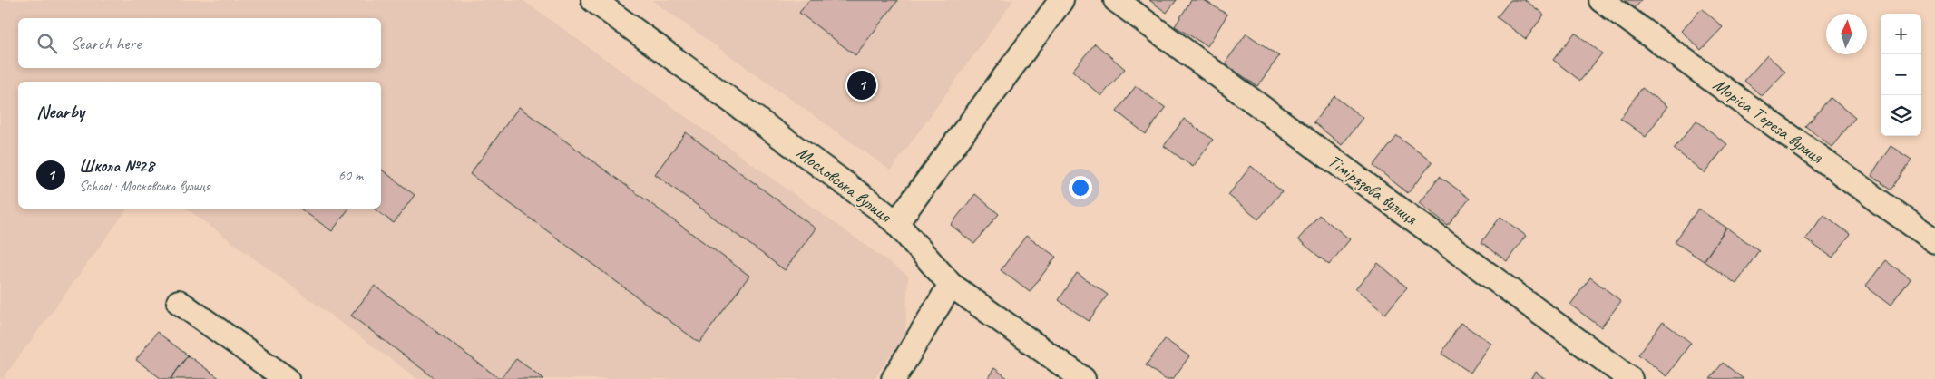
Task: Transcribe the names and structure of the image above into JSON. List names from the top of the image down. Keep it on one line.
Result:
{"streets":{"street":["Моріса Тореза вулиця","Московська вулиця","Тімірязєва вулиця"]},"north":"top","page":{"map_buttons":["+","−"],"search":"Search here","pins":"1","heading":"Nearby","list":[{"mark":"1","name":"Школа №28","note":"School · Московська вулиця","value":"60 m"}]}}
